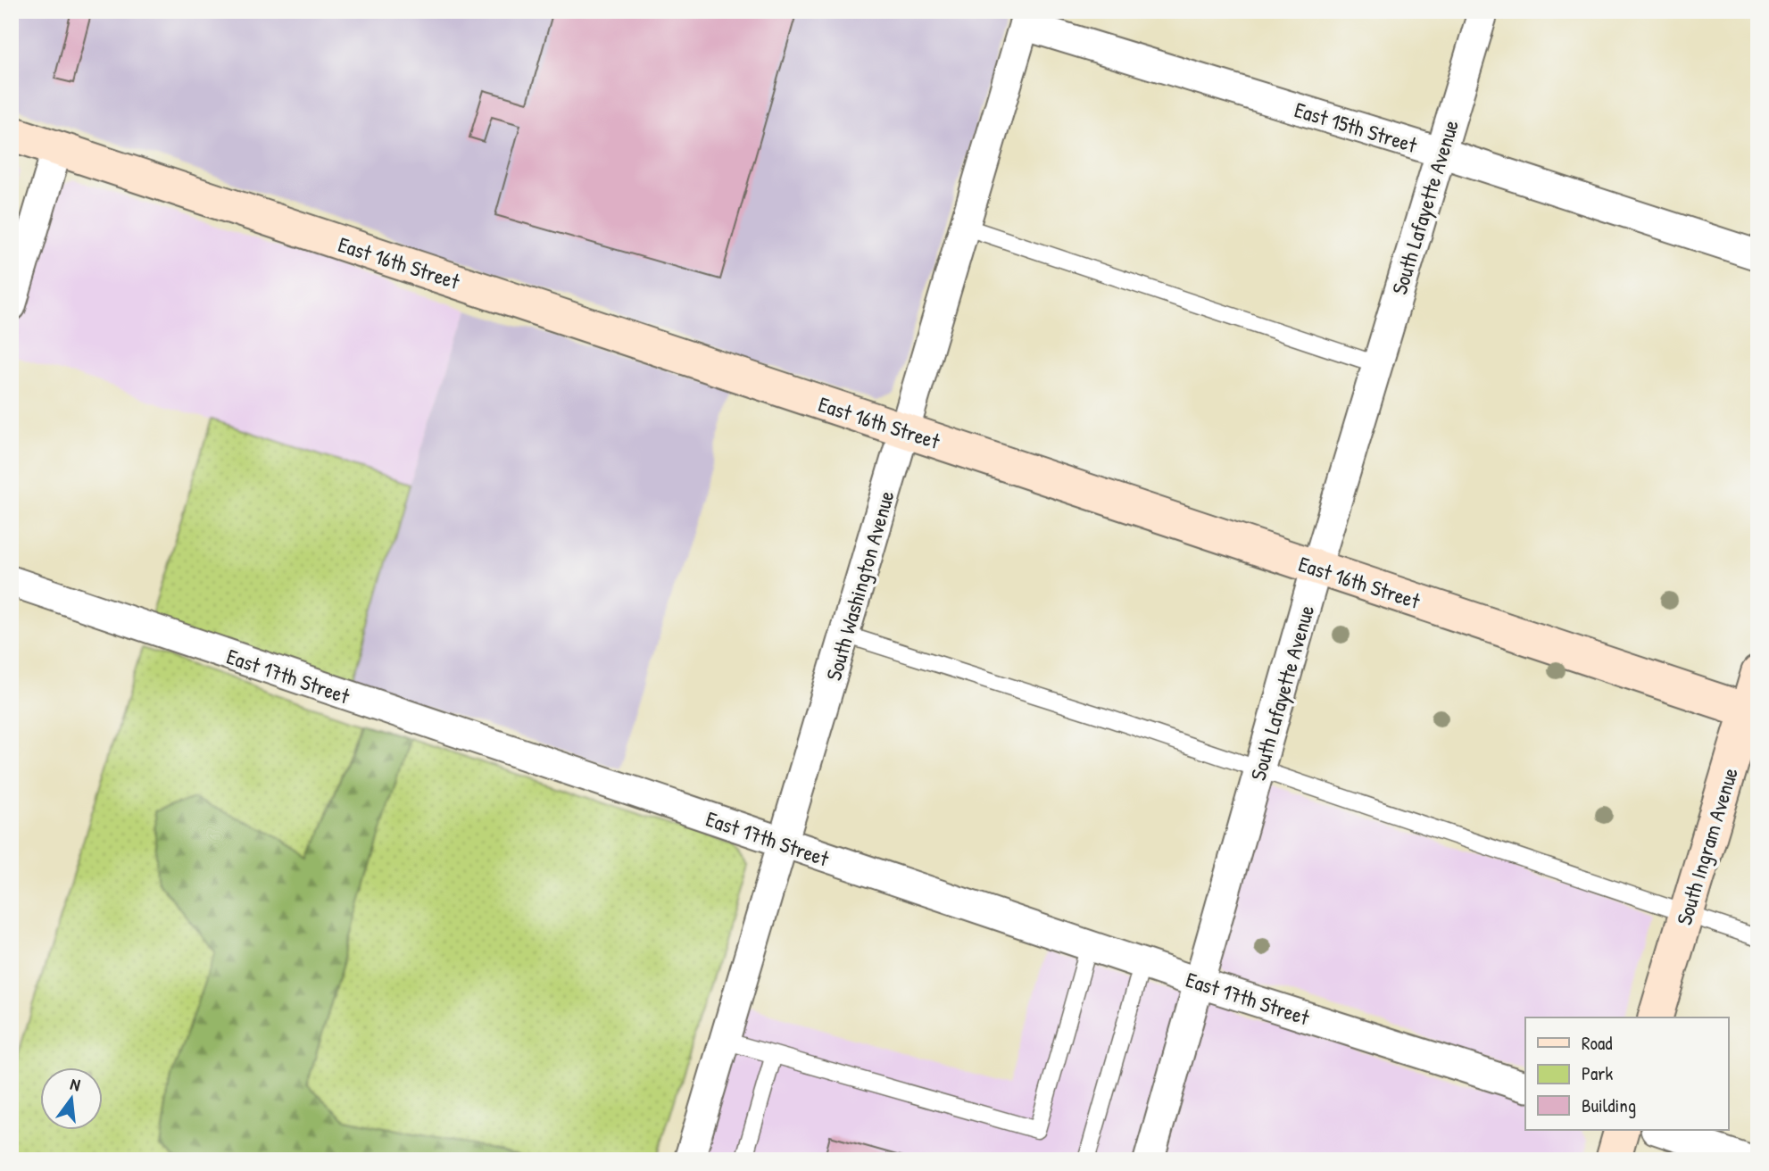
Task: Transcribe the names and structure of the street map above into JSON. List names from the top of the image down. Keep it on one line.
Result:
{"streets":{"main road":["East 16th Street","South Ingram Avenue"],"street":["East 15th Street","South Lafayette Avenue","South Washington Avenue","East 17th Street"]},"crossings":[["East 15th Street","South Lafayette Avenue"],["East 15th Street","South Washington Avenue"],["South Lafayette Avenue","East 16th Street"],["South Lafayette Avenue","East 17th Street"],["East 16th Street","South Washington Avenue"],["East 16th Street","South Ingram Avenue"],["South Washington Avenue","East 17th Street"]],"legend":["Road","Park","Building"],"north":"top"}
